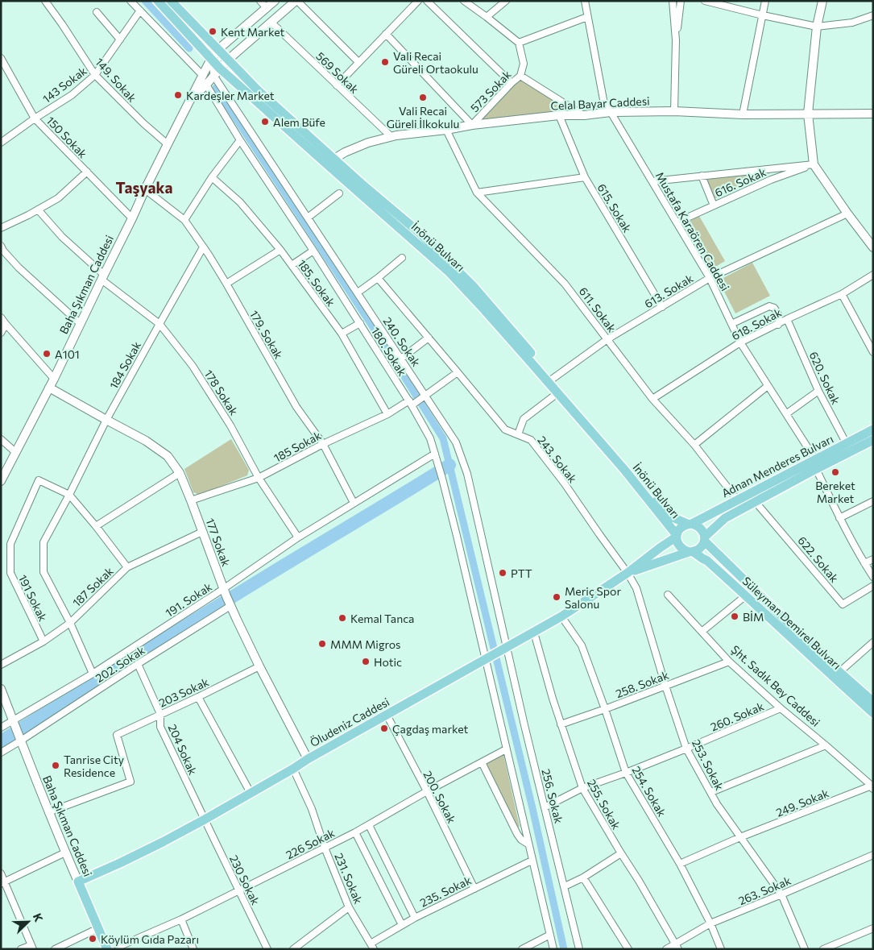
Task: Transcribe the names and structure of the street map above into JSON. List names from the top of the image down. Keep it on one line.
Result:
{"streets":{"main road":["İnönü Bulvarı","Baha Şıkman Caddesi","Adnan Menderes Bulvarı","Süleyman Demirel Bulvarı","Öludeniz Caddesi"],"street":["569 Sokak","149. Sokak","143 Sokak","573 Sokak","Celal Bayar Caddesi","150 Sokak","616. Sokak","615. Sokak","Mustafa Karaören Caddesi","185. Sokak","613. Sokak","611. Sokak","618. Sokak","179. Sokak","240. Sokak","180. Sokak","184 Sokak","620. Sokak","178 Sokak","185 Sokak","243. Sokak","177 Sokak","622. Sokak","187 Sokak","191 Sokak","191. Sokak","202. Sokak","258. Sokak","Şht. Sadık Bey Caddesi","203 Sokak","260. Sokak","204 Sokak","253. Sokak","254. Sokak","256. Sokak","200. Sokak","249. Sokak","255. Sokak","226 Sokak","231. Sokak","230 Sokak","263. Sokak","235. Sokak"]},"crossings":[["569 Sokak","Celal Bayar Caddesi"],["569 Sokak","Baha Şıkman Caddesi"],["149. Sokak","143 Sokak"],["149. Sokak","Baha Şıkman Caddesi"],["143 Sokak","150 Sokak"],["573 Sokak","Celal Bayar Caddesi"],["Celal Bayar Caddesi","615. Sokak"],["Celal Bayar Caddesi","Mustafa Karaören Caddesi"],["Celal Bayar Caddesi","İnönü Bulvarı"],["Celal Bayar Caddesi","611. Sokak"],["150 Sokak","Baha Şıkman Caddesi"],["616. Sokak","Mustafa Karaören Caddesi"],["615. Sokak","613. Sokak"],["Mustafa Karaören Caddesi","613. Sokak"],["Mustafa Karaören Caddesi","618. Sokak"],["Mustafa Karaören Caddesi","Adnan Menderes Bulvarı"],["İnönü Bulvarı","Baha Şıkman Caddesi"],["İnönü Bulvarı","613. Sokak"],["İnönü Bulvarı","Adnan Menderes Bulvarı"],["İnönü Bulvarı","Süleyman Demirel Bulvarı"],["185. Sokak","185 Sokak"],["Baha Şıkman Caddesi","179. Sokak"],["Baha Şıkman Caddesi","240. Sokak"],["Baha Şıkman Caddesi","180. Sokak"],["Baha Şıkman Caddesi","178 Sokak"],["Baha Şıkman Caddesi","177 Sokak"],["Baha Şıkman Caddesi","191. Sokak"],["Baha Şıkman Caddesi","202. Sokak"],["Baha Şıkman Caddesi","203 Sokak"],["Baha Şıkman Caddesi","Öludeniz Caddesi"],["613. Sokak","611. Sokak"],["611. Sokak","618. Sokak"],["611. Sokak","Adnan Menderes Bulvarı"],["618. Sokak","620. Sokak"],["179. Sokak","184 Sokak"],["179. Sokak","185 Sokak"],["179. Sokak","191. Sokak"],["240. Sokak","185 Sokak"],["240. Sokak","Öludeniz Caddesi"],["240. Sokak","256. Sokak"],["180. Sokak","185 Sokak"],["180. Sokak","191. Sokak"],["180. Sokak","Öludeniz Caddesi"],["184 Sokak","178 Sokak"],["184 Sokak","177 Sokak"],["184 Sokak","187 Sokak"],["184 Sokak","191 Sokak"],["184 Sokak","191. Sokak"],["620. Sokak","Adnan Menderes Bulvarı"],["178 Sokak","185 Sokak"],["178 Sokak","191. Sokak"],["185 Sokak","243. Sokak"],["185 Sokak","177 Sokak"],["243. Sokak","Adnan Menderes Bulvarı"],["243. Sokak","Öludeniz Caddesi"],["243. Sokak","253. Sokak"],["Adnan Menderes Bulvarı","622. Sokak"],["Adnan Menderes Bulvarı","Süleyman Demirel Bulvarı"],["Adnan Menderes Bulvarı","Öludeniz Caddesi"],["Adnan Menderes Bulvarı","253. Sokak"],["177 Sokak","187 Sokak"],["177 Sokak","191. Sokak"],["177 Sokak","202. Sokak"],["177 Sokak","203 Sokak"],["177 Sokak","Öludeniz Caddesi"],["187 Sokak","191 Sokak"],["202. Sokak","204 Sokak"],["258. Sokak","Şht. Sadık Bey Caddesi"],["258. Sokak","253. Sokak"],["258. Sokak","254. Sokak"],["258. Sokak","255. Sokak"],["Şht. Sadık Bey Caddesi","260. Sokak"],["Şht. Sadık Bey Caddesi","249. Sokak"],["203 Sokak","204 Sokak"],["260. Sokak","253. Sokak"],["260. Sokak","254. Sokak"],["260. Sokak","256. Sokak"],["260. Sokak","255. Sokak"],["Öludeniz Caddesi","204 Sokak"],["Öludeniz Caddesi","253. Sokak"],["Öludeniz Caddesi","254. Sokak"],["Öludeniz Caddesi","256. Sokak"],["Öludeniz Caddesi","200. Sokak"],["Öludeniz Caddesi","255. Sokak"],["Öludeniz Caddesi","231. Sokak"],["Öludeniz Caddesi","230 Sokak"],["204 Sokak","230 Sokak"],["253. Sokak","249. Sokak"],["253. Sokak","263. Sokak"],["254. Sokak","249. Sokak"],["254. Sokak","263. Sokak"],["200. Sokak","226 Sokak"],["200. Sokak","235. Sokak"],["255. Sokak","263. Sokak"],["226 Sokak","231. Sokak"],["226 Sokak","230 Sokak"],["231. Sokak","235. Sokak"]],"districts":["Taşyaka"],"places":["Kent Market","Vali Recai Güreli Ortaokulu","Kardeşler Market","Vali Recai Güreli İlkokulu","Alem Büfe","A101","Bereket Market","PTT","Meriç Spor Salonu","BİM","Kemal Tanca","MMM Migros","Hotic","Çagdaş market","Tanrise City Residence","Köylüm Gıda Pazarı"],"north":"top right"}
